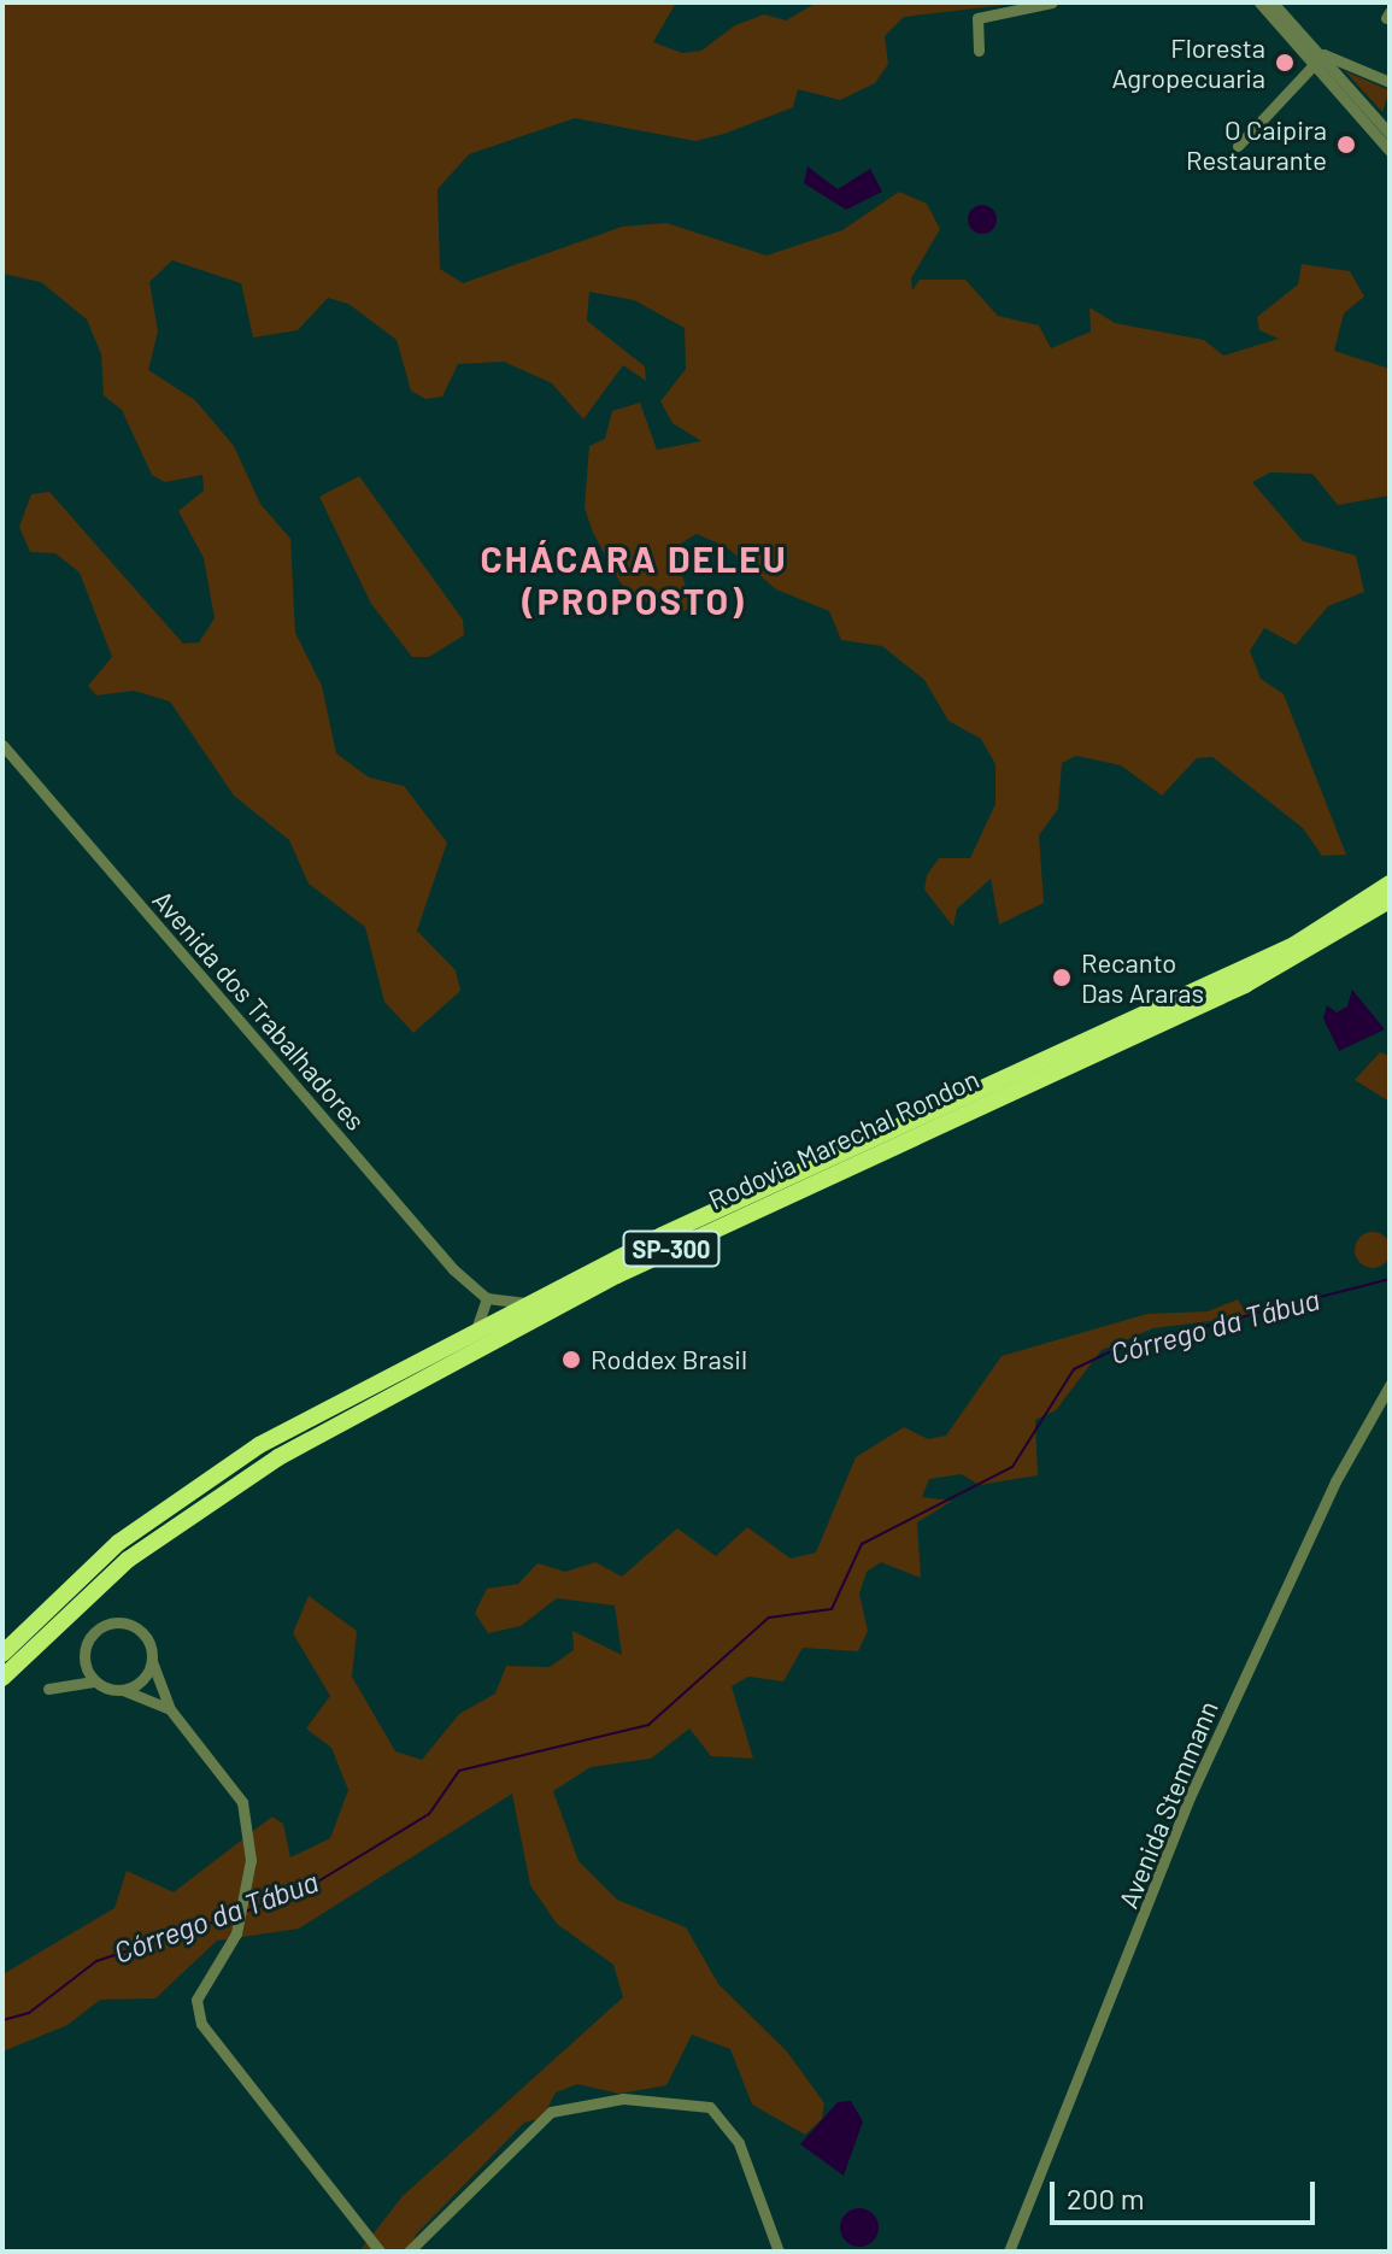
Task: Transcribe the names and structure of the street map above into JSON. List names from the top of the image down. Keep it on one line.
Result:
{"streets":{"highway":["Rodovia Marechal Rondon","SP-300"],"street":["Avenida dos Trabalhadores","Avenida Stemmann"]},"districts":["CHÁCARA DELEU (PROPOSTO)"],"water":["Córrego da Tábua"],"places":["Floresta Agropecuaria","O Caipira Restaurante","Recanto Das Araras","Roddex Brasil"],"scale_bar":"200 m"}
